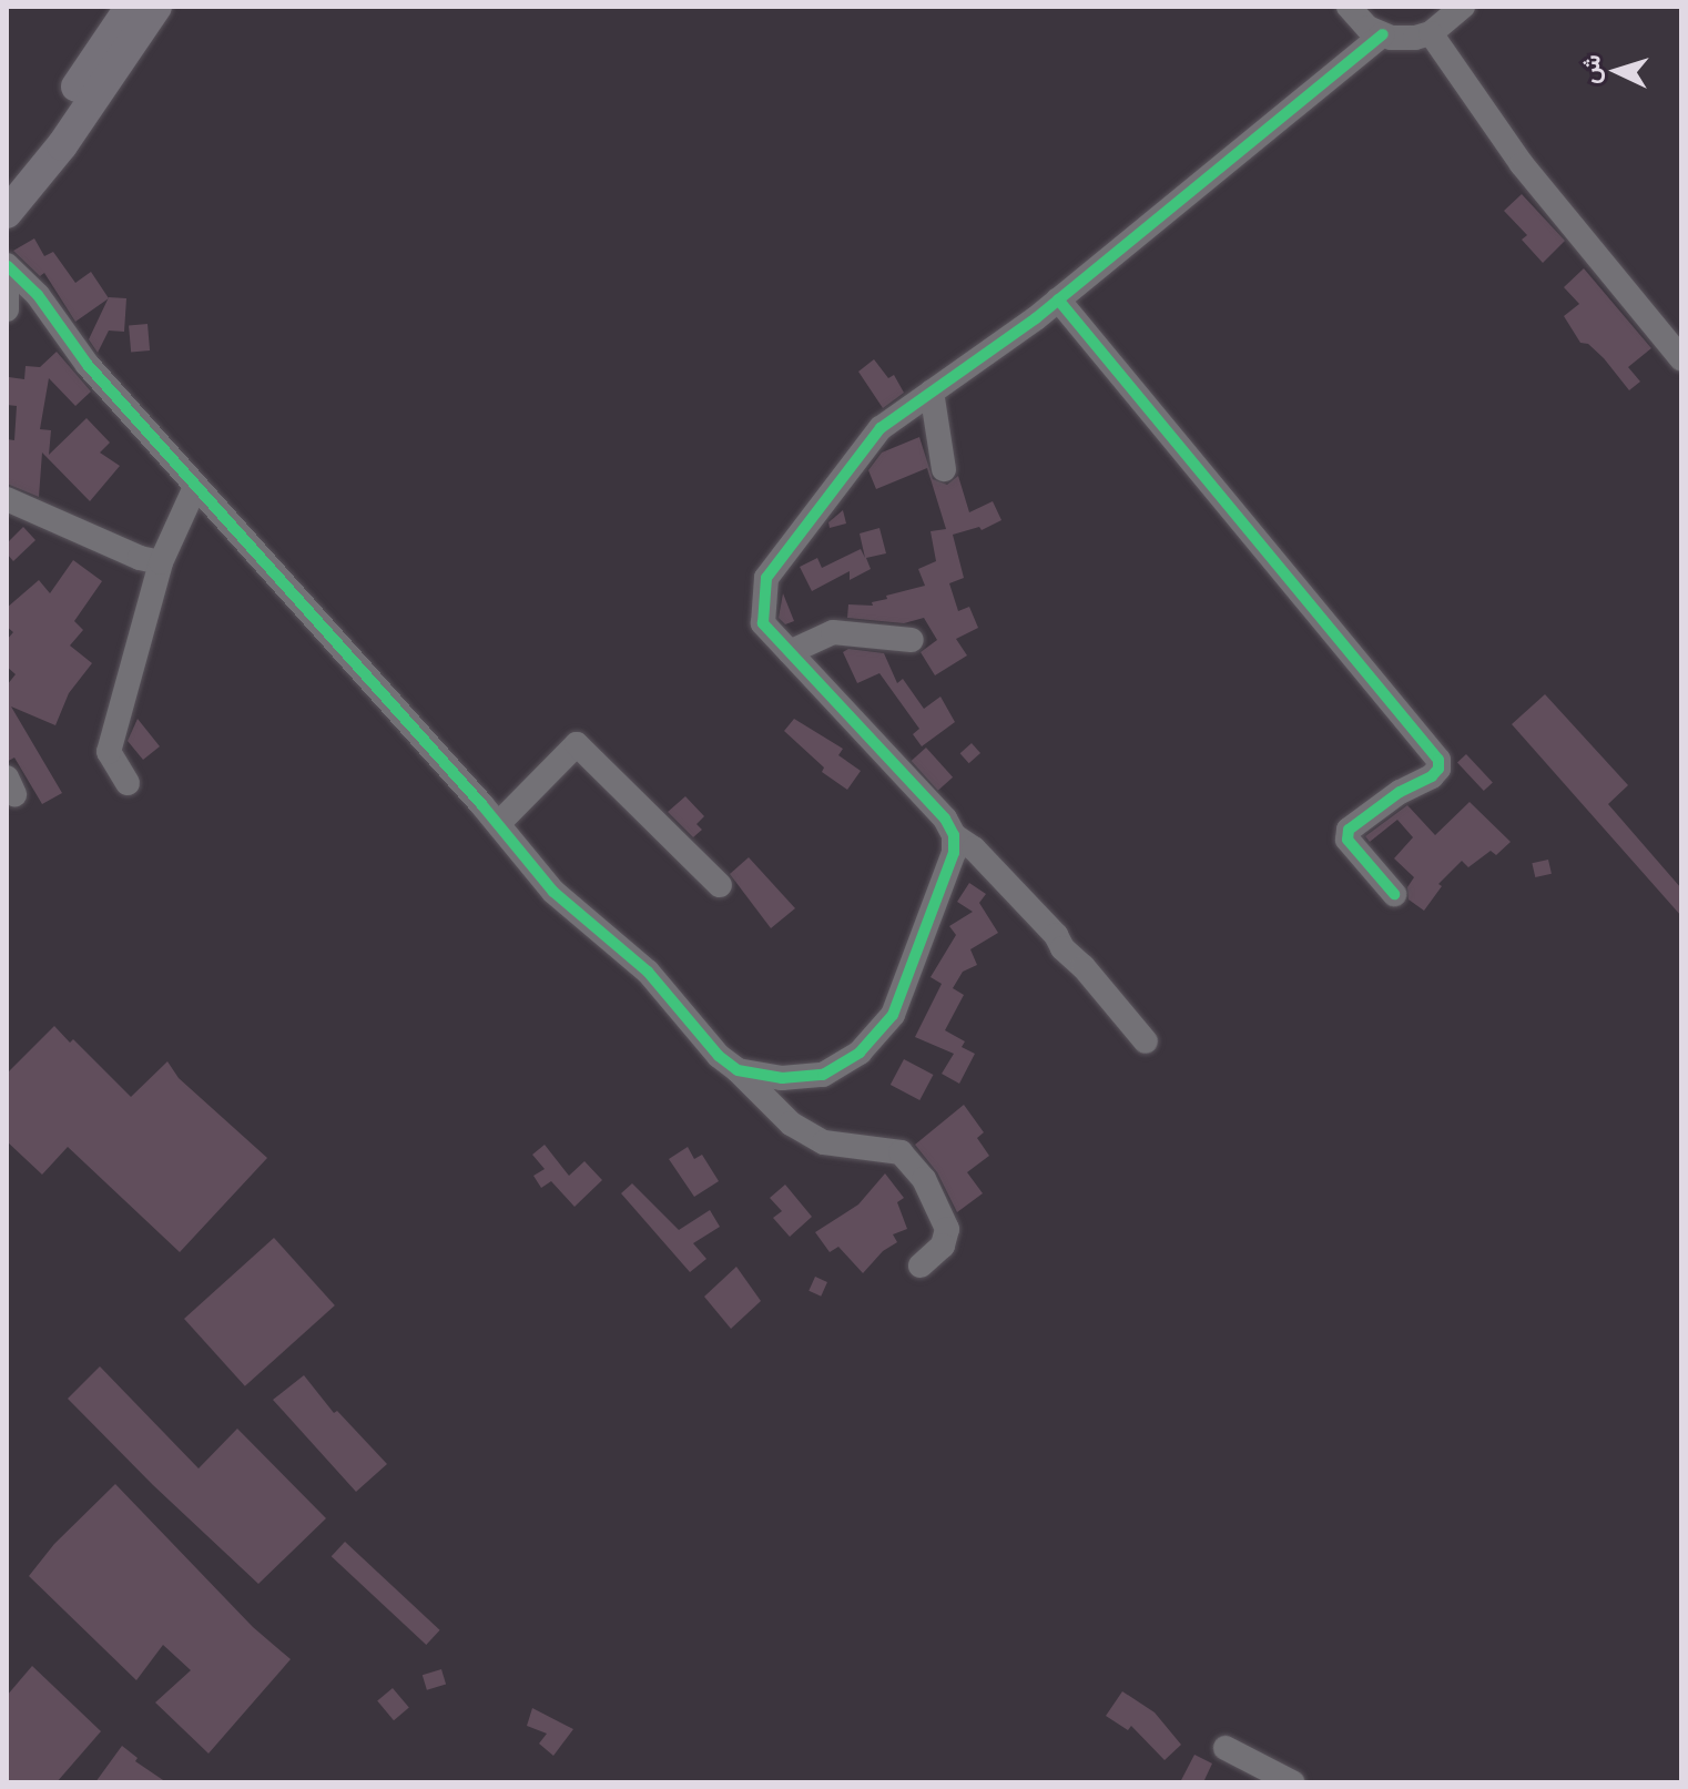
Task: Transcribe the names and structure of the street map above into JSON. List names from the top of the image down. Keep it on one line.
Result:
{"north":"left"}
